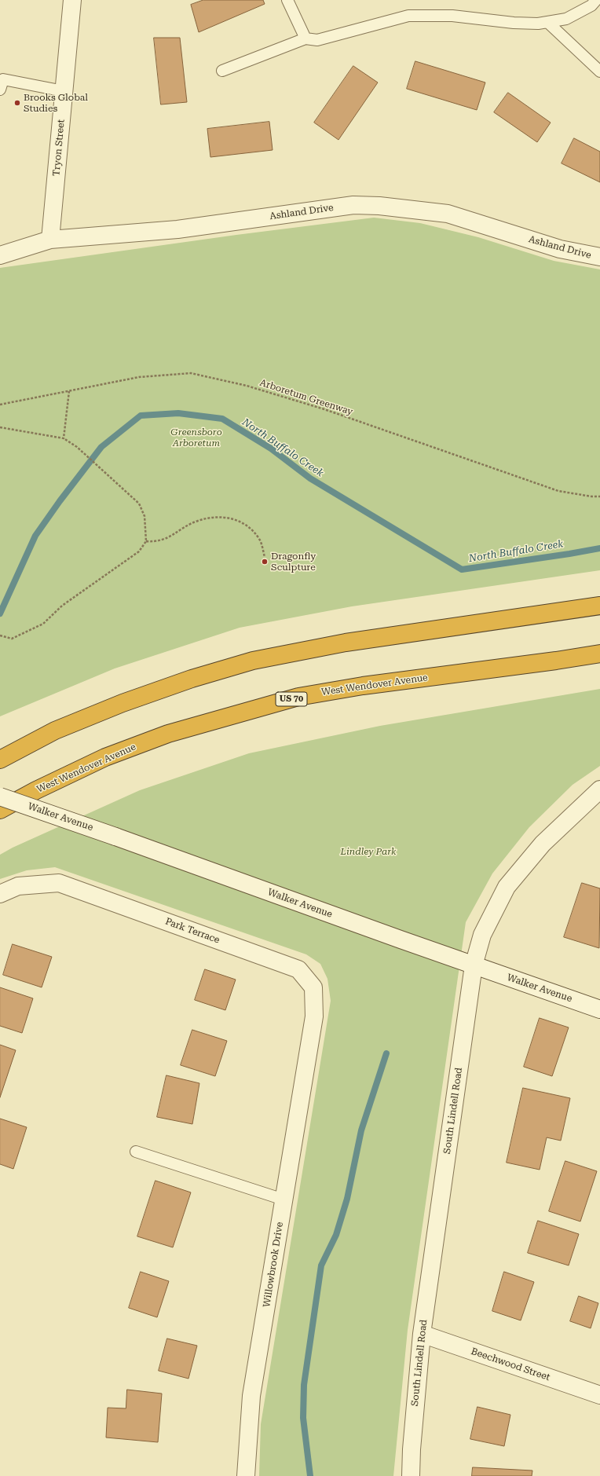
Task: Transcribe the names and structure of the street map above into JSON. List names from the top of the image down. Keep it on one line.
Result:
{"streets":{"highway":["West Wendover Avenue","US 70"],"street":["Tryon Street","Ashland Drive","Walker Avenue","Park Terrace","South Lindell Road","Willowbrook Drive","Beechwood Street"],"path":["Arboretum Greenway"]},"crossings":[["Tryon Street","Ashland Drive"],["Walker Avenue","South Lindell Road"],["Park Terrace","Willowbrook Drive"],["South Lindell Road","Beechwood Street"]],"water":["North Buffalo Creek"],"parks":["Greensboro Arboretum","Lindley Park"],"places":["Brooks Global Studies","Dragonfly Sculpture"]}
